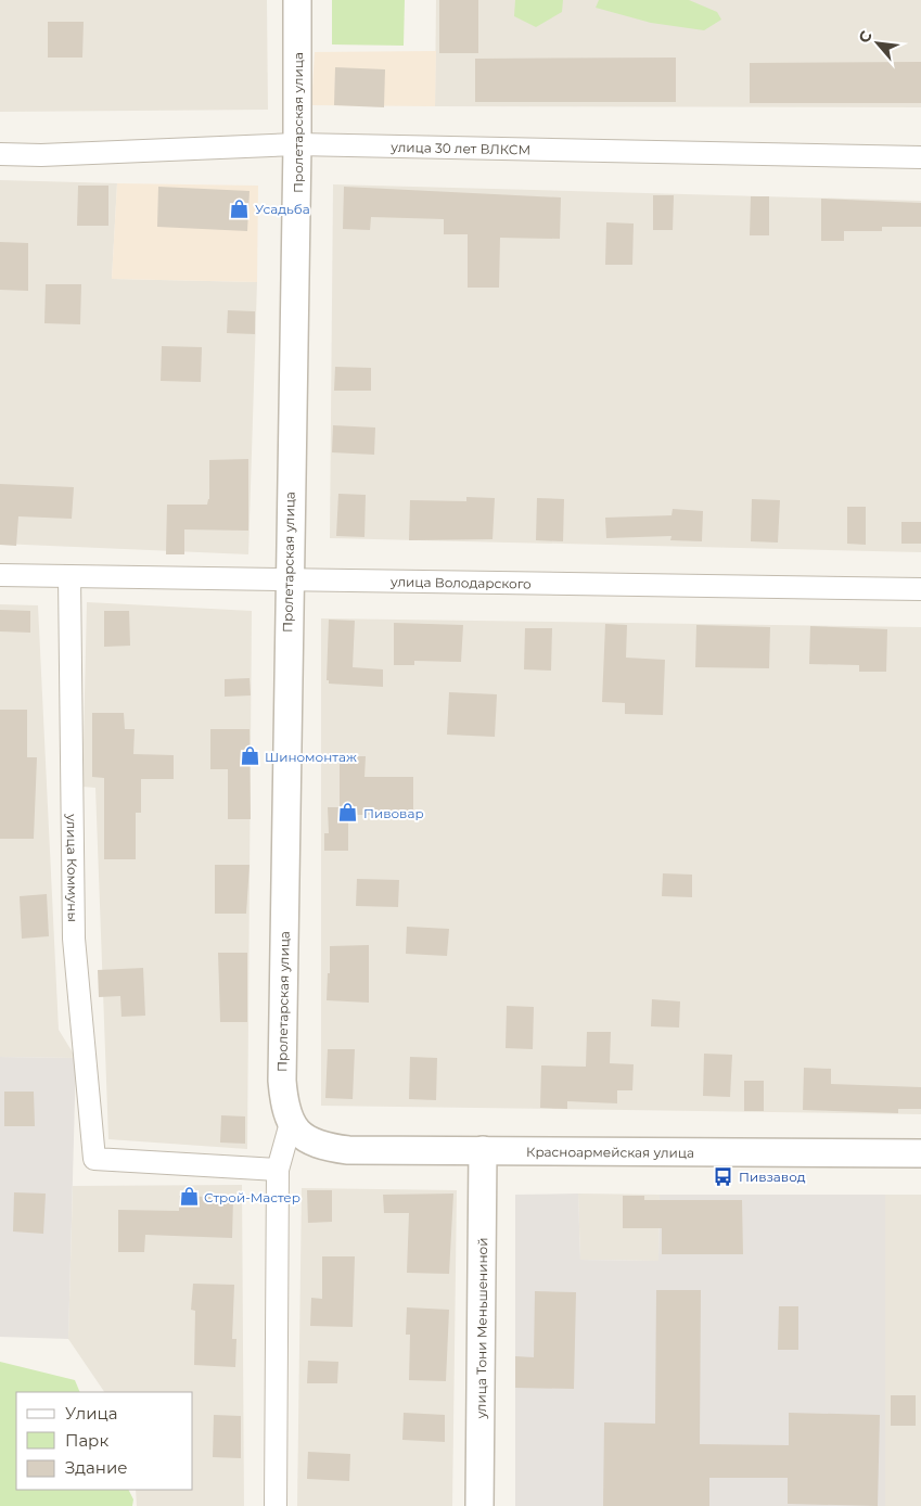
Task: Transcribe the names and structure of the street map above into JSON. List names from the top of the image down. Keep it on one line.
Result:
{"streets":{"street":["Пролетарская улица","улица 30 лет ВЛКСМ","улица Володарского","улица Коммуны","Красноармейская улица","улица Тони Меньшениной"]},"crossings":[["Пролетарская улица","улица 30 лет ВЛКСМ"],["Пролетарская улица","улица Володарского"],["Пролетарская улица","Красноармейская улица"],["улица Володарского","улица Коммуны"],["Красноармейская улица","улица Тони Меньшениной"]],"places":{"shop":["Усадьба","Шиномонтаж","Пивовар","Строй-Мастер"],"bus stop":["Пивзавод"]},"legend":["Улица","Парк","Здание"],"north":"top left"}
